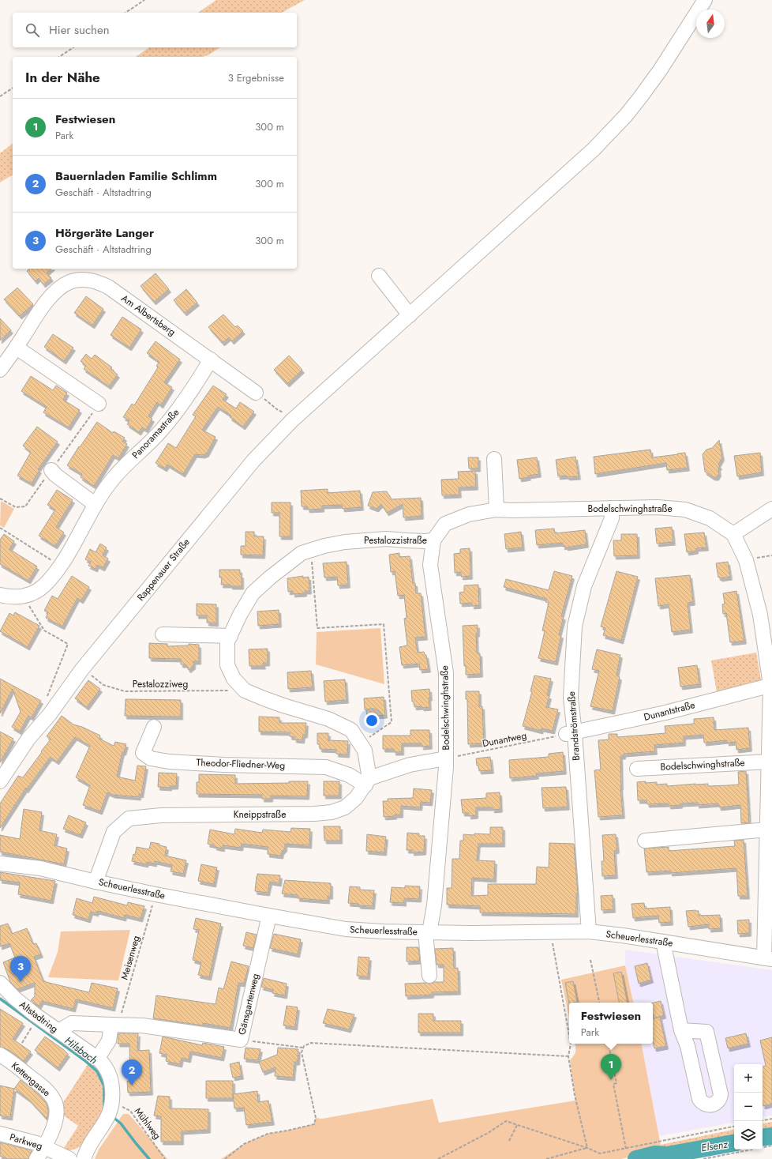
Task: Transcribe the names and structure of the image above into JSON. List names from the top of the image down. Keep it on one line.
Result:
{"streets":{"street":["Am Albertsberg","Panoramastraße","Bodelschwinghstraße","Pestalozzistraße","Rappenauer Straße","Dunantstraße","Brandströmstraße","Theodor-Fliedner-Weg","Kneippstraße","Scheuerlesstraße","Gänsgartenweg","Altstadtring","Kettengasse","Parkweg"],"path":["Pestalozziweg","Dunantweg","Meisenweg","Mühlweg"]},"crossings":[["Am Albertsberg","Panoramastraße"],["Bodelschwinghstraße","Pestalozzistraße"],["Bodelschwinghstraße","Brandströmstraße"],["Bodelschwinghstraße","Dunantweg"],["Bodelschwinghstraße","Scheuerlesstraße"],["Pestalozzistraße","Pestalozziweg"],["Pestalozzistraße","Theodor-Fliedner-Weg"],["Pestalozzistraße","Kneippstraße"],["Rappenauer Straße","Pestalozziweg"],["Dunantstraße","Brandströmstraße"],["Dunantstraße","Dunantweg"],["Brandströmstraße","Dunantweg"],["Brandströmstraße","Scheuerlesstraße"],["Theodor-Fliedner-Weg","Kneippstraße"],["Kneippstraße","Scheuerlesstraße"],["Scheuerlesstraße","Meisenweg"],["Scheuerlesstraße","Gänsgartenweg"],["Meisenweg","Gänsgartenweg"],["Gänsgartenweg","Altstadtring"],["Altstadtring","Mühlweg"],["Kettengasse","Parkweg"]],"water":["Hilsbach","Elsenz"],"north":"top","page":{"search":"Hier suchen","heading":["In der Nähe","3 Ergebnisse"],"list":[{"mark":"1","name":"Festwiesen","note":"Park","value":"300 m"},{"mark":"2","name":"Bauernladen Familie Schlimm","note":"Geschäft · Altstadtring","value":"300 m"},{"mark":"3","name":"Hörgeräte Langer","note":"Geschäft · Altstadtring","value":"300 m"}],"pins":["3","1","2"],"popup":["Festwiesen","Park"],"map_buttons":["+","−"]}}
